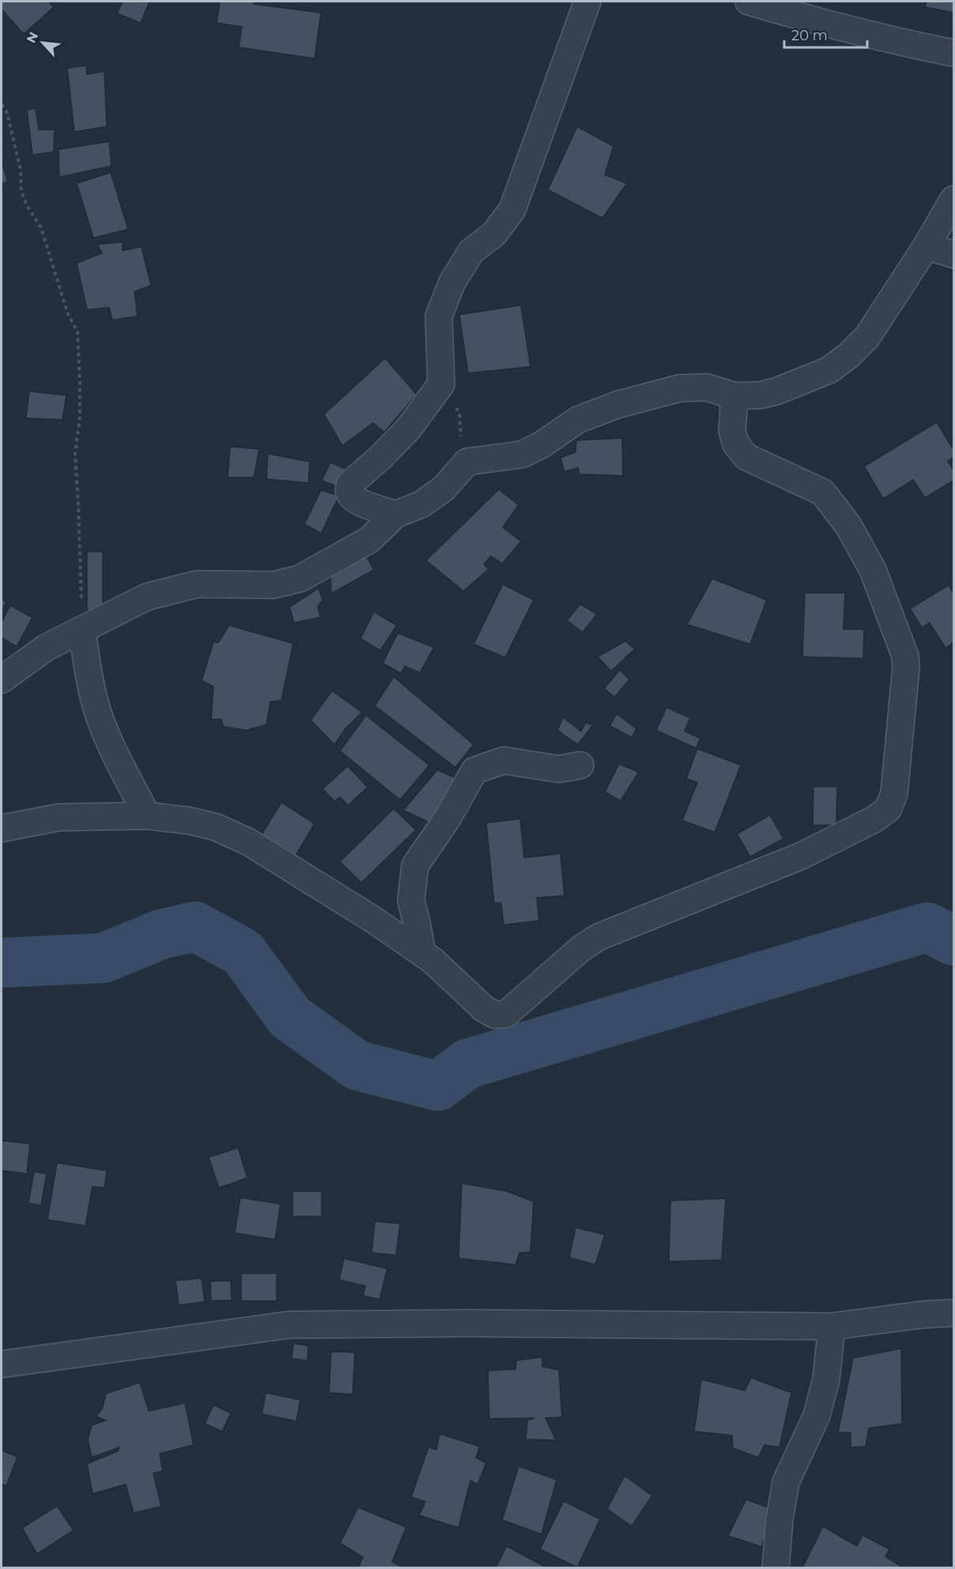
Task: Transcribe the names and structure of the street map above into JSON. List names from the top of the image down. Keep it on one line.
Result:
{"scale_bar":"20 m","north":"top left"}
